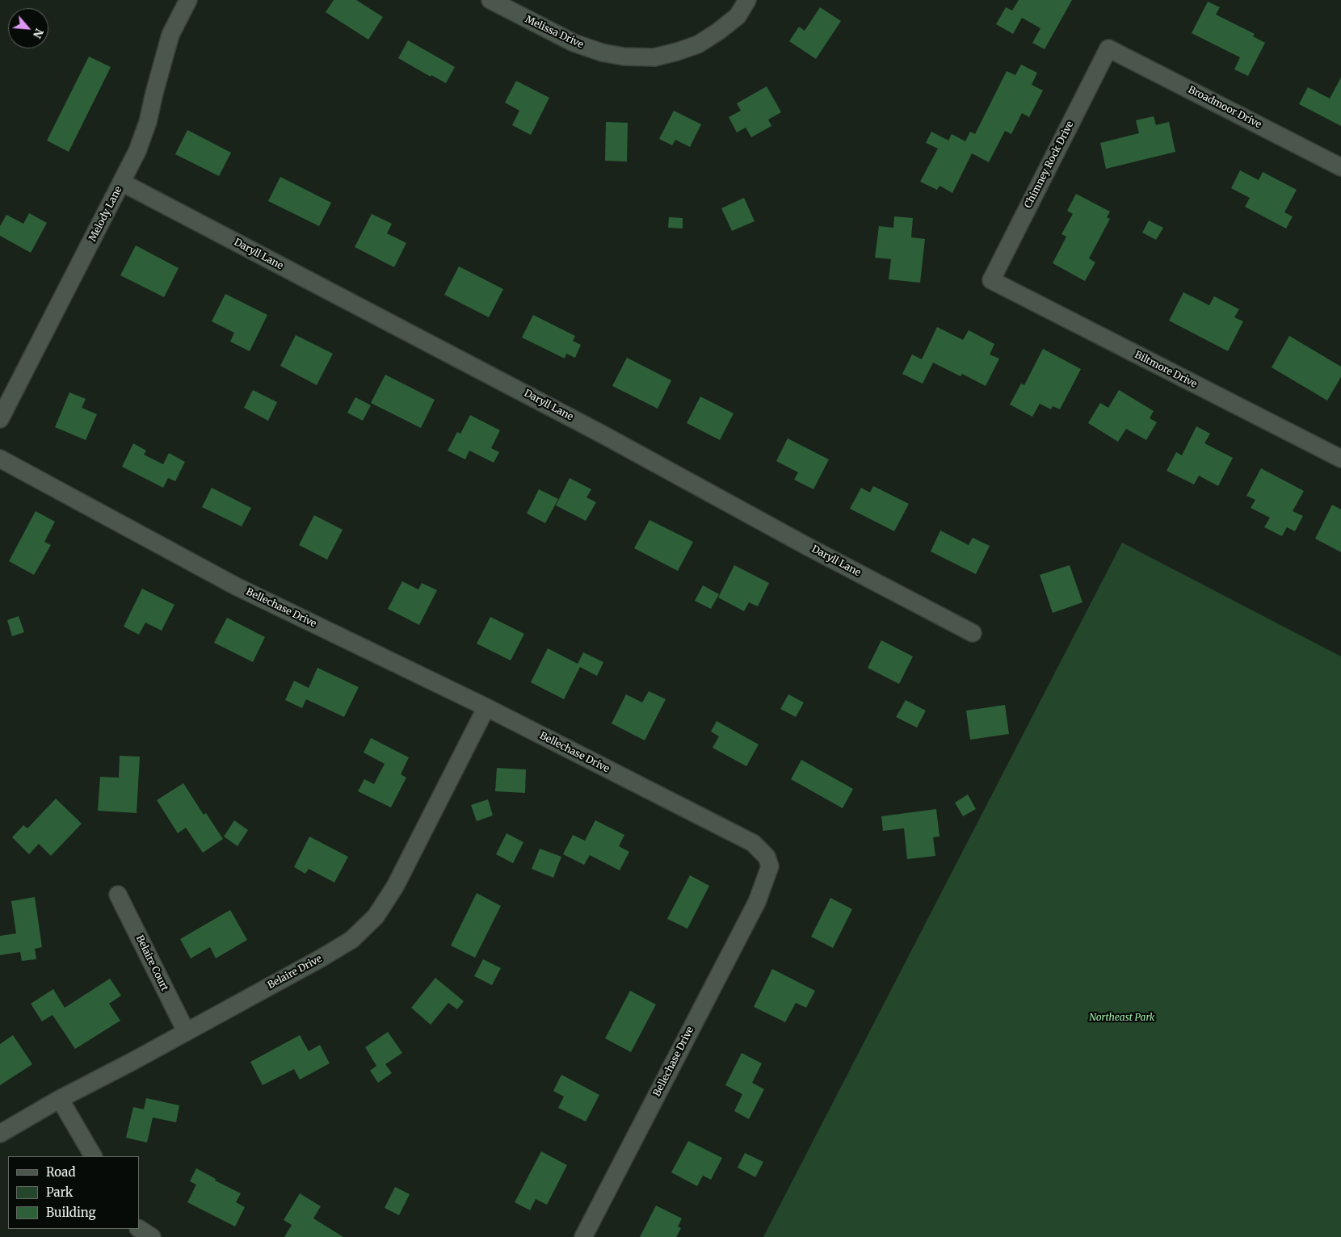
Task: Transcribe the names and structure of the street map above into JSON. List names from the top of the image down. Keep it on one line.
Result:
{"streets":{"street":["Melissa Drive","Broadmoor Drive","Chimney Rock Drive","Melody Lane","Daryll Lane","Biltmore Drive","Bellechase Drive","Belaire Court","Belaire Drive"]},"crossings":[["Broadmoor Drive","Chimney Rock Drive"],["Chimney Rock Drive","Biltmore Drive"],["Melody Lane","Daryll Lane"],["Bellechase Drive","Belaire Drive"],["Belaire Court","Belaire Drive"]],"parks":["Northeast Park"],"legend":["Road","Park","Building"],"north":"bottom right"}
